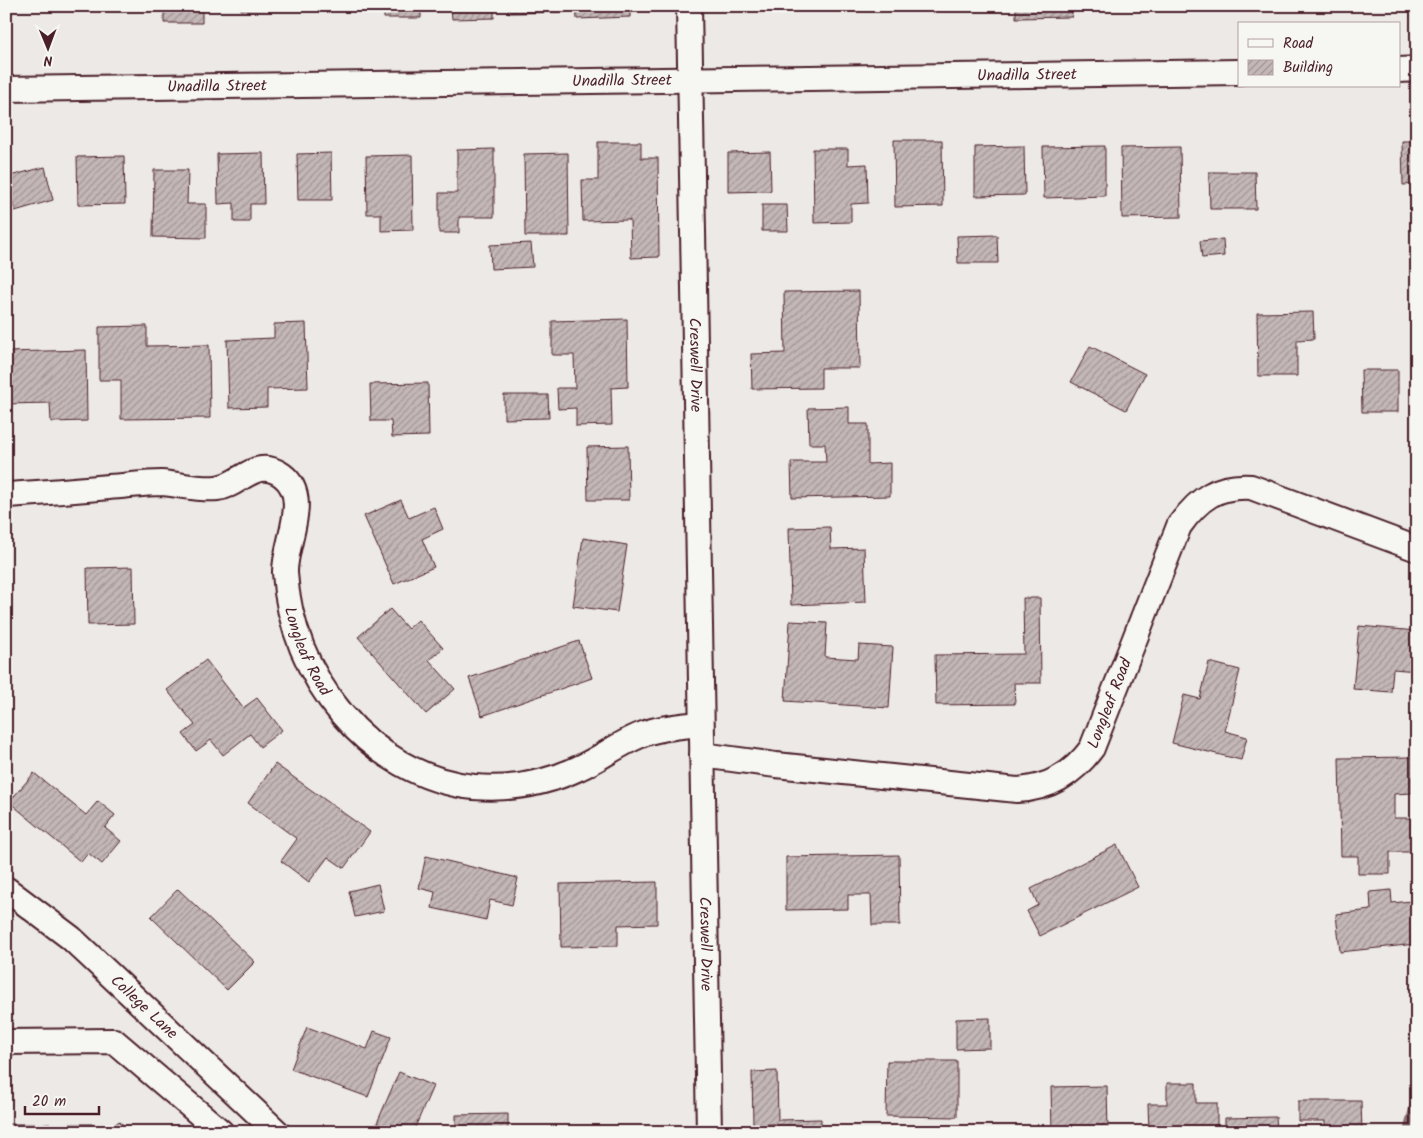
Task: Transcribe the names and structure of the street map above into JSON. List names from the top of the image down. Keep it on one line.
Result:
{"streets":{"street":["Unadilla Street","Creswell Drive","Longleaf Road","College Lane"]},"crossings":[["Unadilla Street","Creswell Drive"],["Creswell Drive","Longleaf Road"]],"legend":["Road","Building"],"scale_bar":"20 m","north":"bottom"}
